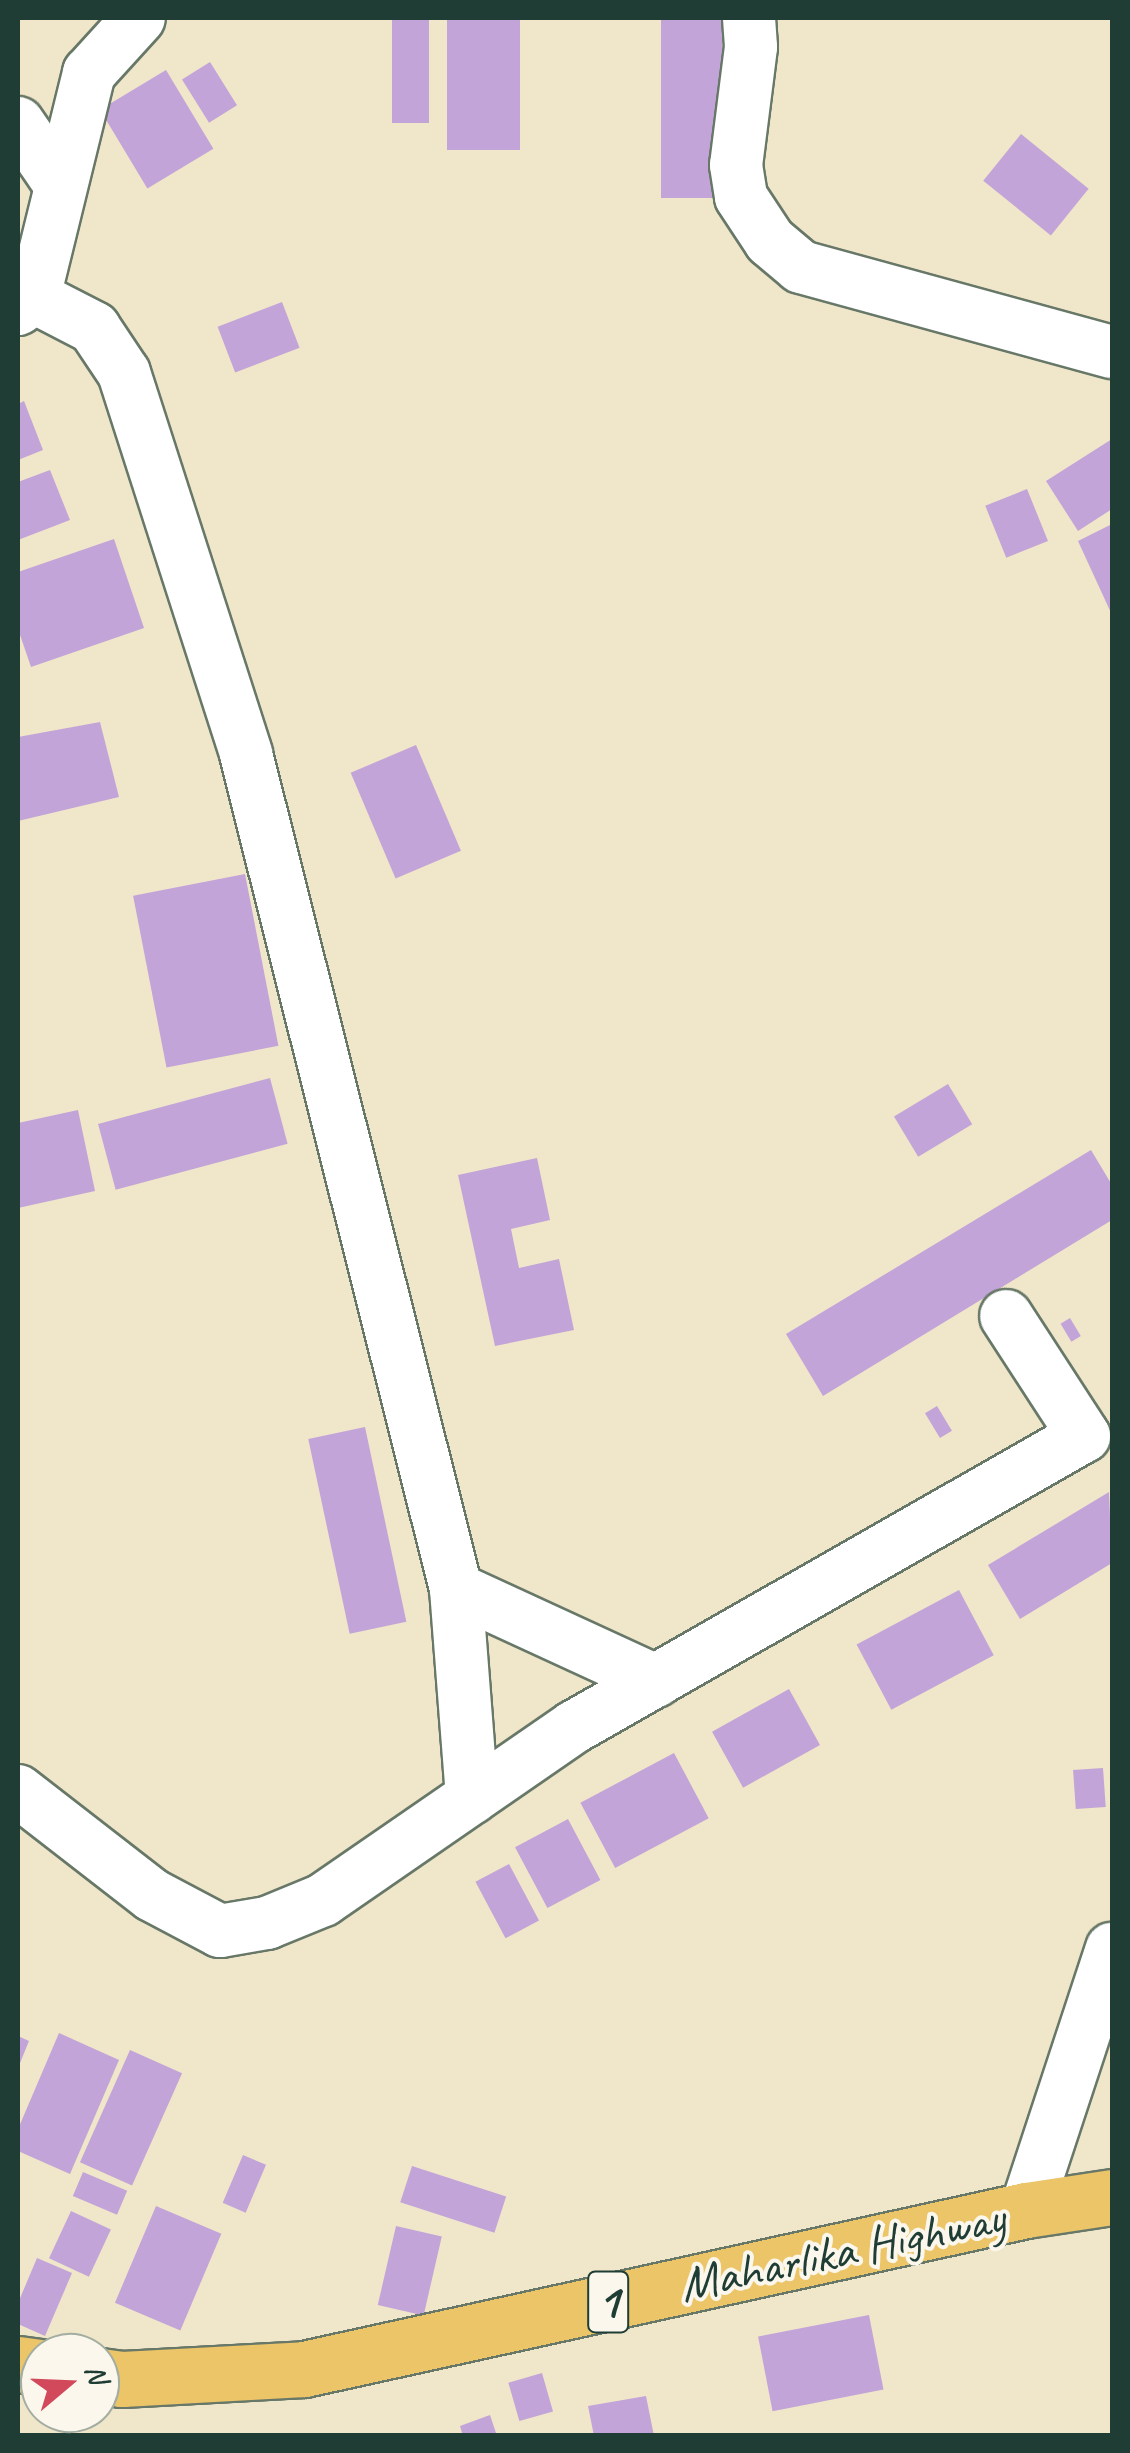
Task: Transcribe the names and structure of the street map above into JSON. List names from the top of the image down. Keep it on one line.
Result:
{"streets":{"main road":["Maharlika Highway","1"]},"north":"right"}
